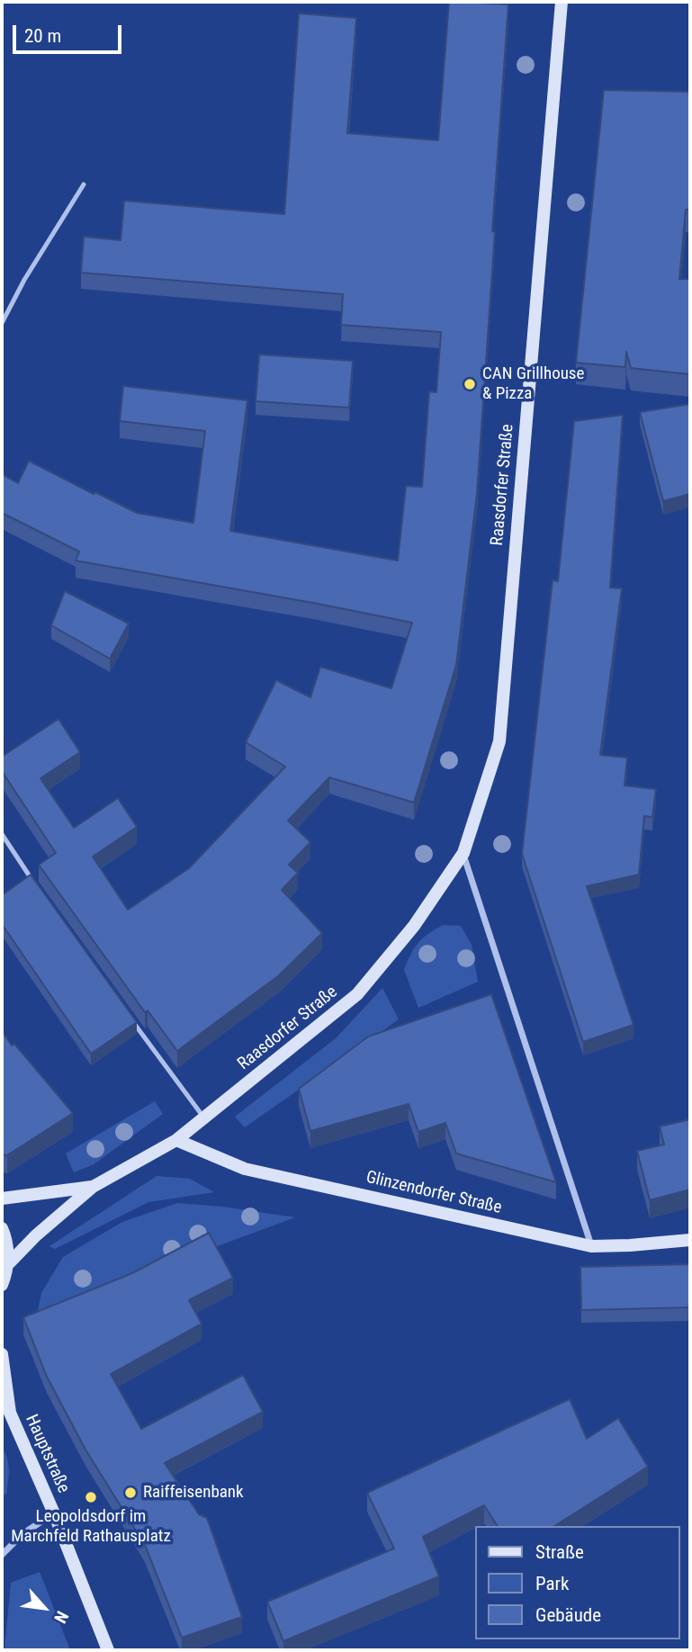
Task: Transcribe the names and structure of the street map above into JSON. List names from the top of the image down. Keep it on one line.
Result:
{"streets":{"main road":["Raasdorfer Straße","Glinzendorfer Straße","Hauptstraße"]},"crossings":[["Raasdorfer Straße","Glinzendorfer Straße"]],"places":["CAN Grillhouse & Pizza","Raiffeisenbank","Leopoldsdorf im Marchfeld Rathausplatz"],"legend":["Straße","Park","Gebäude"],"scale_bar":"20 m","north":"bottom right"}
